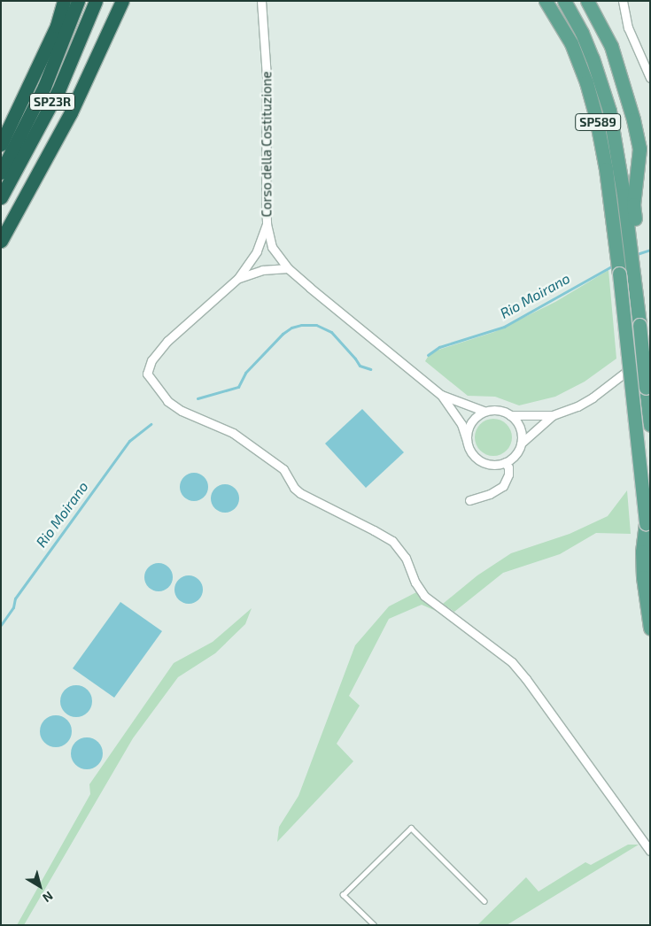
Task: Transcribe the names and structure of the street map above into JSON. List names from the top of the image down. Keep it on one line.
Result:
{"streets":{"highway":["SP23R"],"main road":["SP589"],"street":["Corso della Costituzione"]},"water":["Rio Moirano"],"north":"bottom right"}
